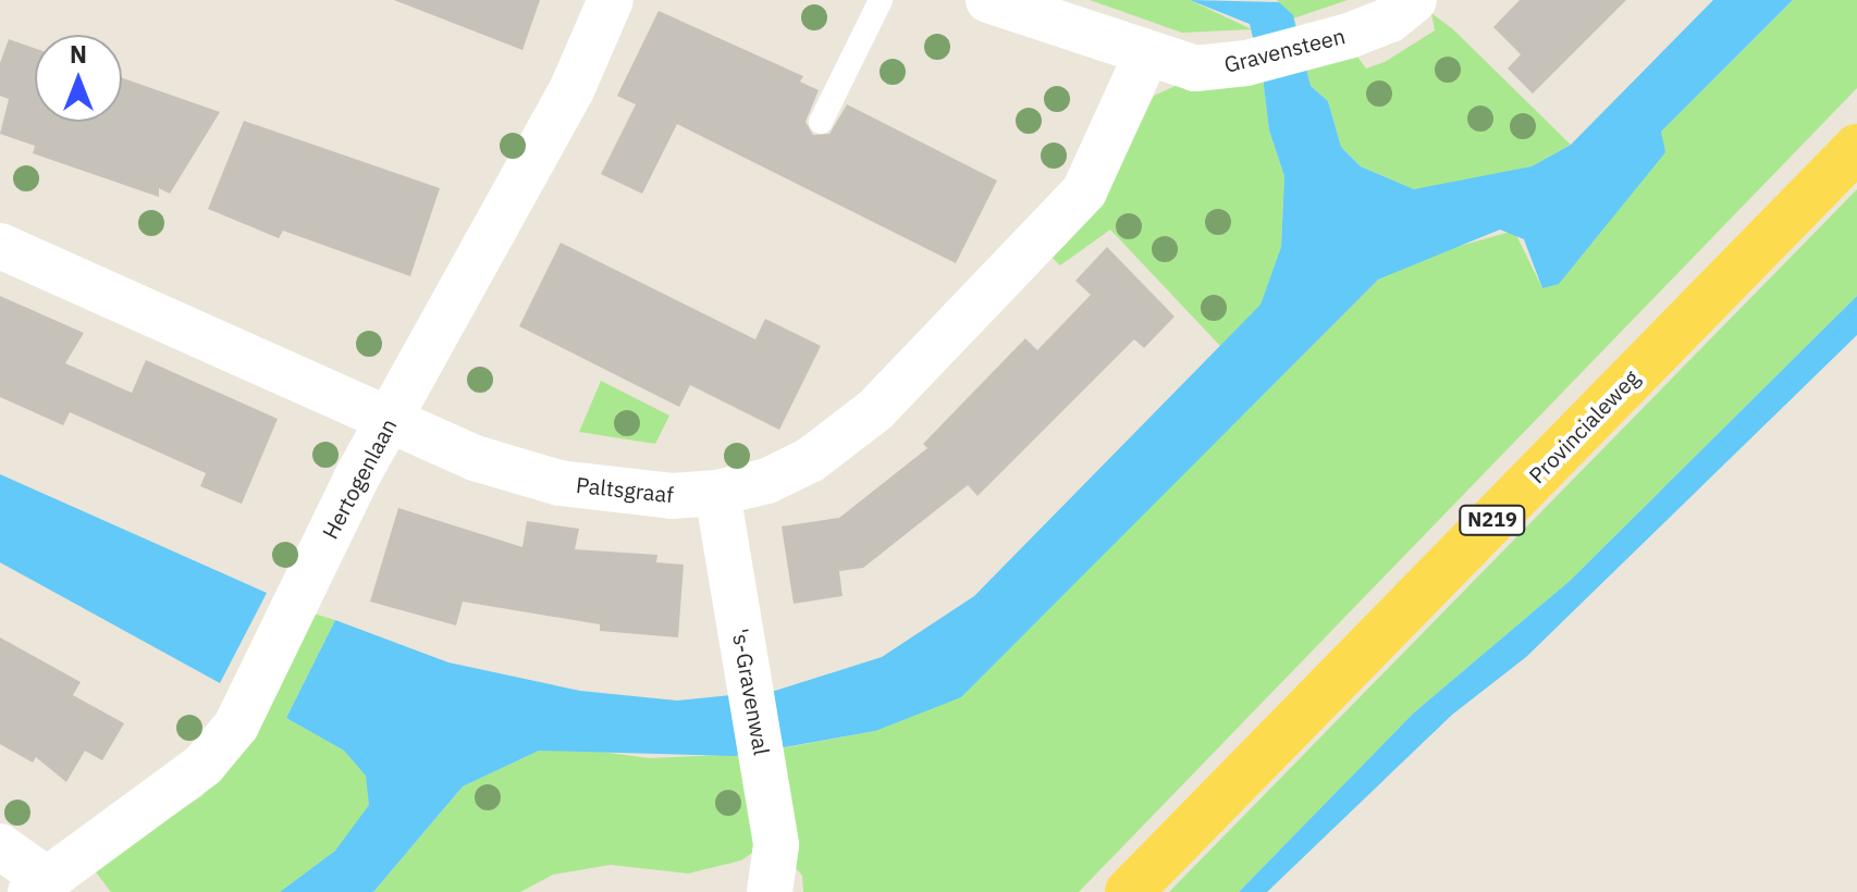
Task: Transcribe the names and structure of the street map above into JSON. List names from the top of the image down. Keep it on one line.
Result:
{"streets":{"main road":["Provincialeweg","N219"],"street":["Gravensteen","Hertogenlaan","Paltsgraaf","'s-Gravenwal"]},"crossings":[["Gravensteen","Paltsgraaf"],["Hertogenlaan","Paltsgraaf"],["Paltsgraaf","'s-Gravenwal"]],"north":"top"}
